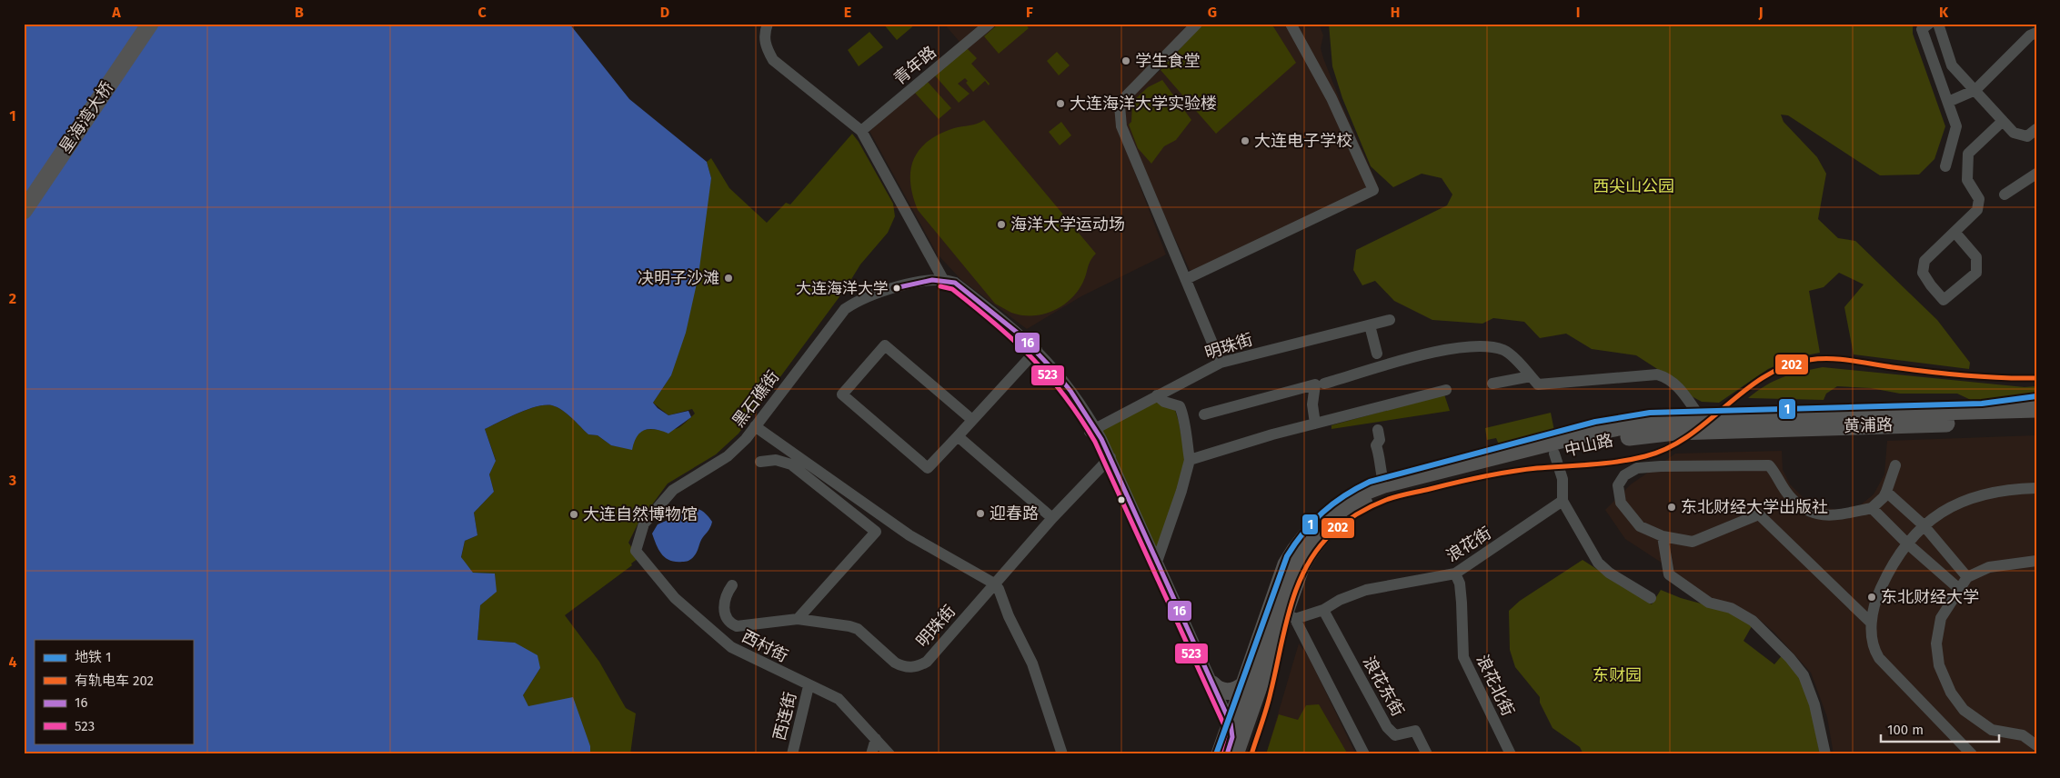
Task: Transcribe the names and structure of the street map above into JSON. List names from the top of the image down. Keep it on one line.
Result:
{"streets":{"highway":["星海湾大桥","黄浦路","中山路"],"street":["青年路","明珠街","黑石礁街","浪花街","西村街","浪花北街","浪花东街","西连街"]},"crossings":[["明珠街","黑石礁街"],["黑石礁街","中山路"],["黑石礁街","西村街"],["黄浦路","中山路"],["中山路","浪花街"],["浪花街","浪花北街"],["浪花街","浪花东街"],["西村街","西连街"]],"parks":["西尖山公园","东财园"],"places":["学生食堂","大连海洋大学实验楼","大连电子学校","海洋大学运动场","决明子沙滩","大连海洋大学","东北财经大学出版社","迎春路","大连自然博物馆","东北财经大学"],"lines":["transit line 16","transit line 523","tram line 202","metro line 1"],"legend":["地铁 1","有轨电车 202","16","523"],"scale_bar":"100 m","grid":{"columns":["A","B","C","D","E","F","G","H","I","J","K"],"rows":["1","2","3","4"]}}
